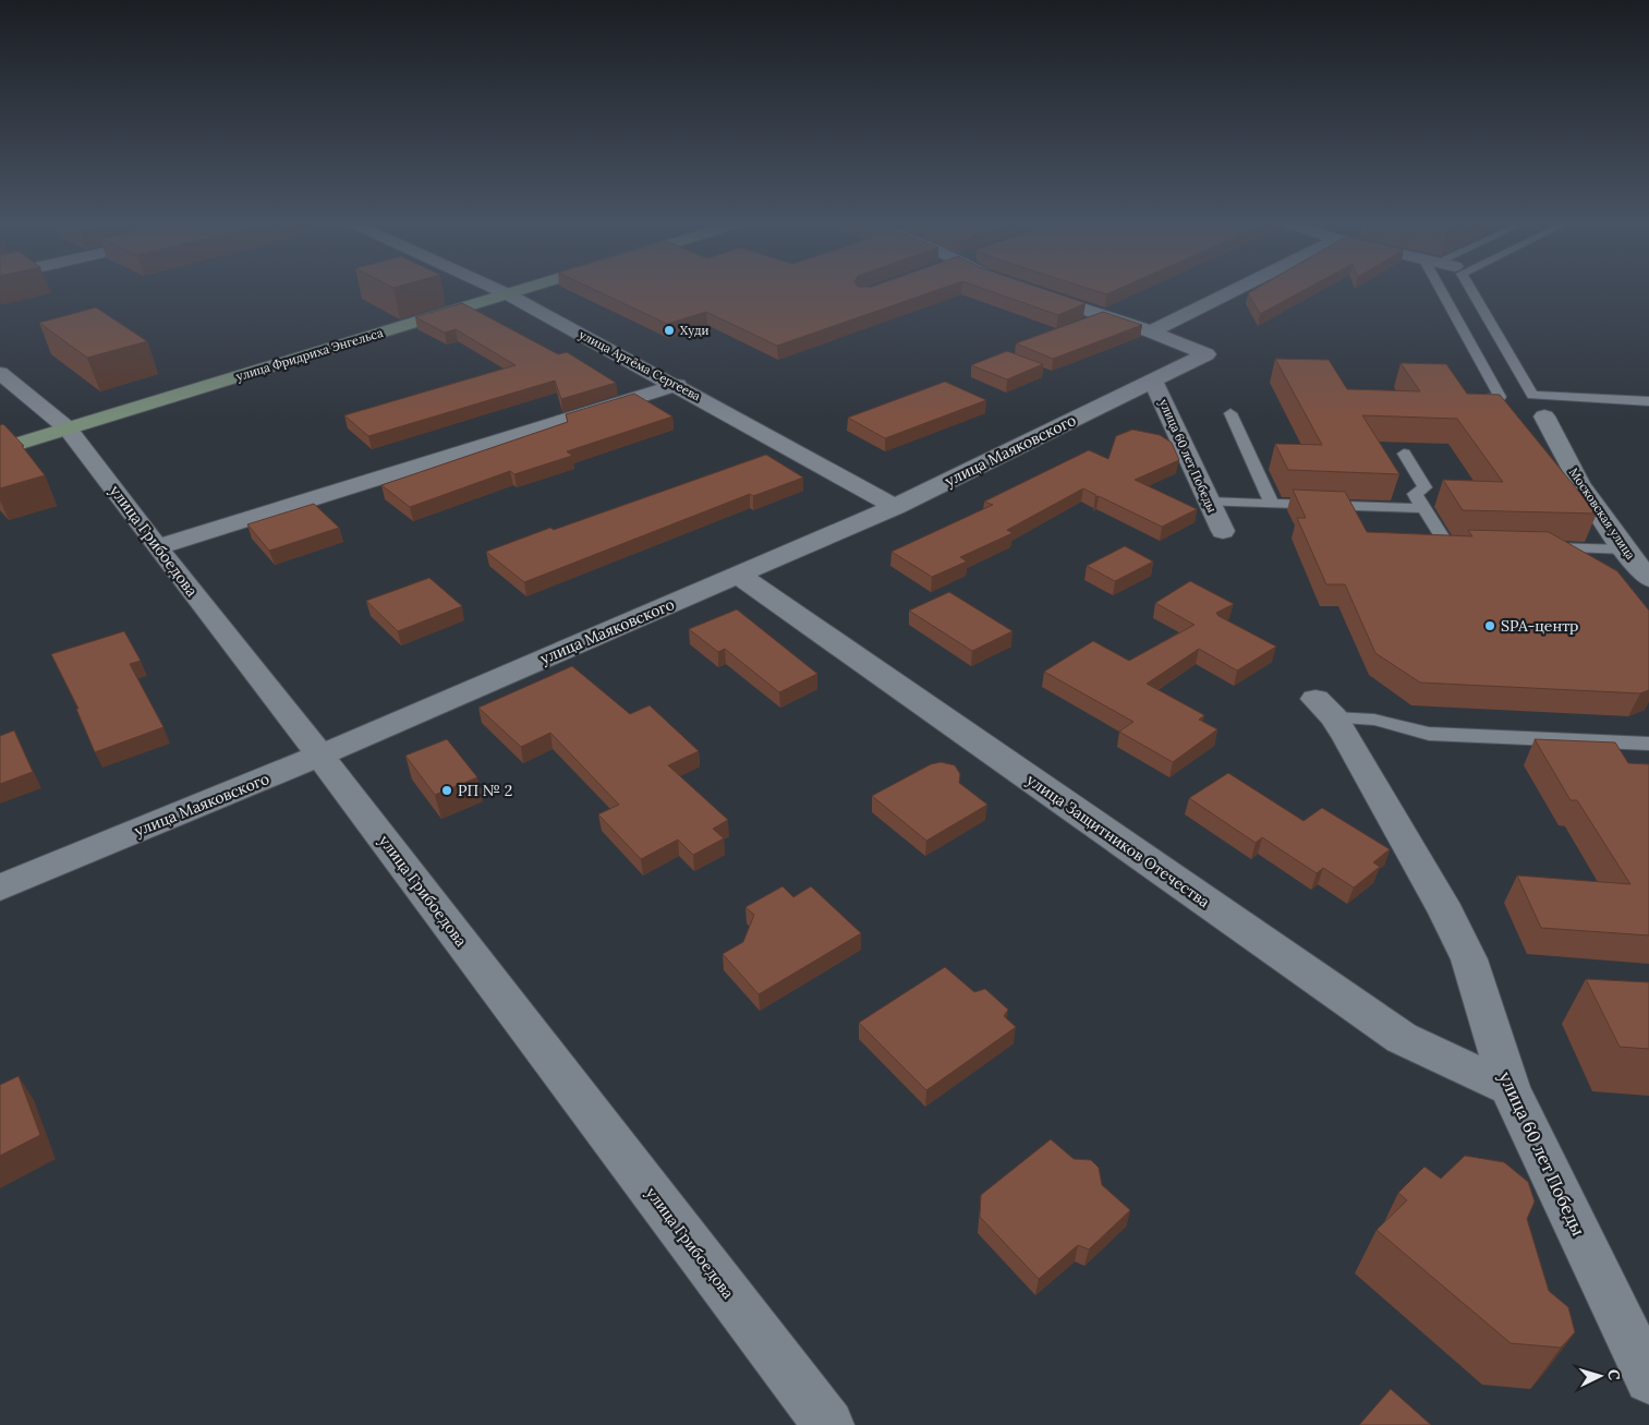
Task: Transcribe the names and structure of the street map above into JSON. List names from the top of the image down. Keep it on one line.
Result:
{"streets":{"street":["улица Фридриха Энгельса","улица Артёма Сергеева","улица Маяковского","улица 60 лет Победы","Московская улица","улица Грибоедова","улица Защитников Отечества"]},"crossings":[["улица Фридриха Энгельса","улица Артёма Сергеева"],["улица Фридриха Энгельса","улица Грибоедова"],["улица Артёма Сергеева","улица Маяковского"],["улица Маяковского","улица 60 лет Победы"],["улица Маяковского","улица Грибоедова"],["улица Маяковского","улица Защитников Отечества"],["улица 60 лет Победы","улица Защитников Отечества"]],"places":["Худи","SPA-центр","РП № 2"],"north":"right"}
